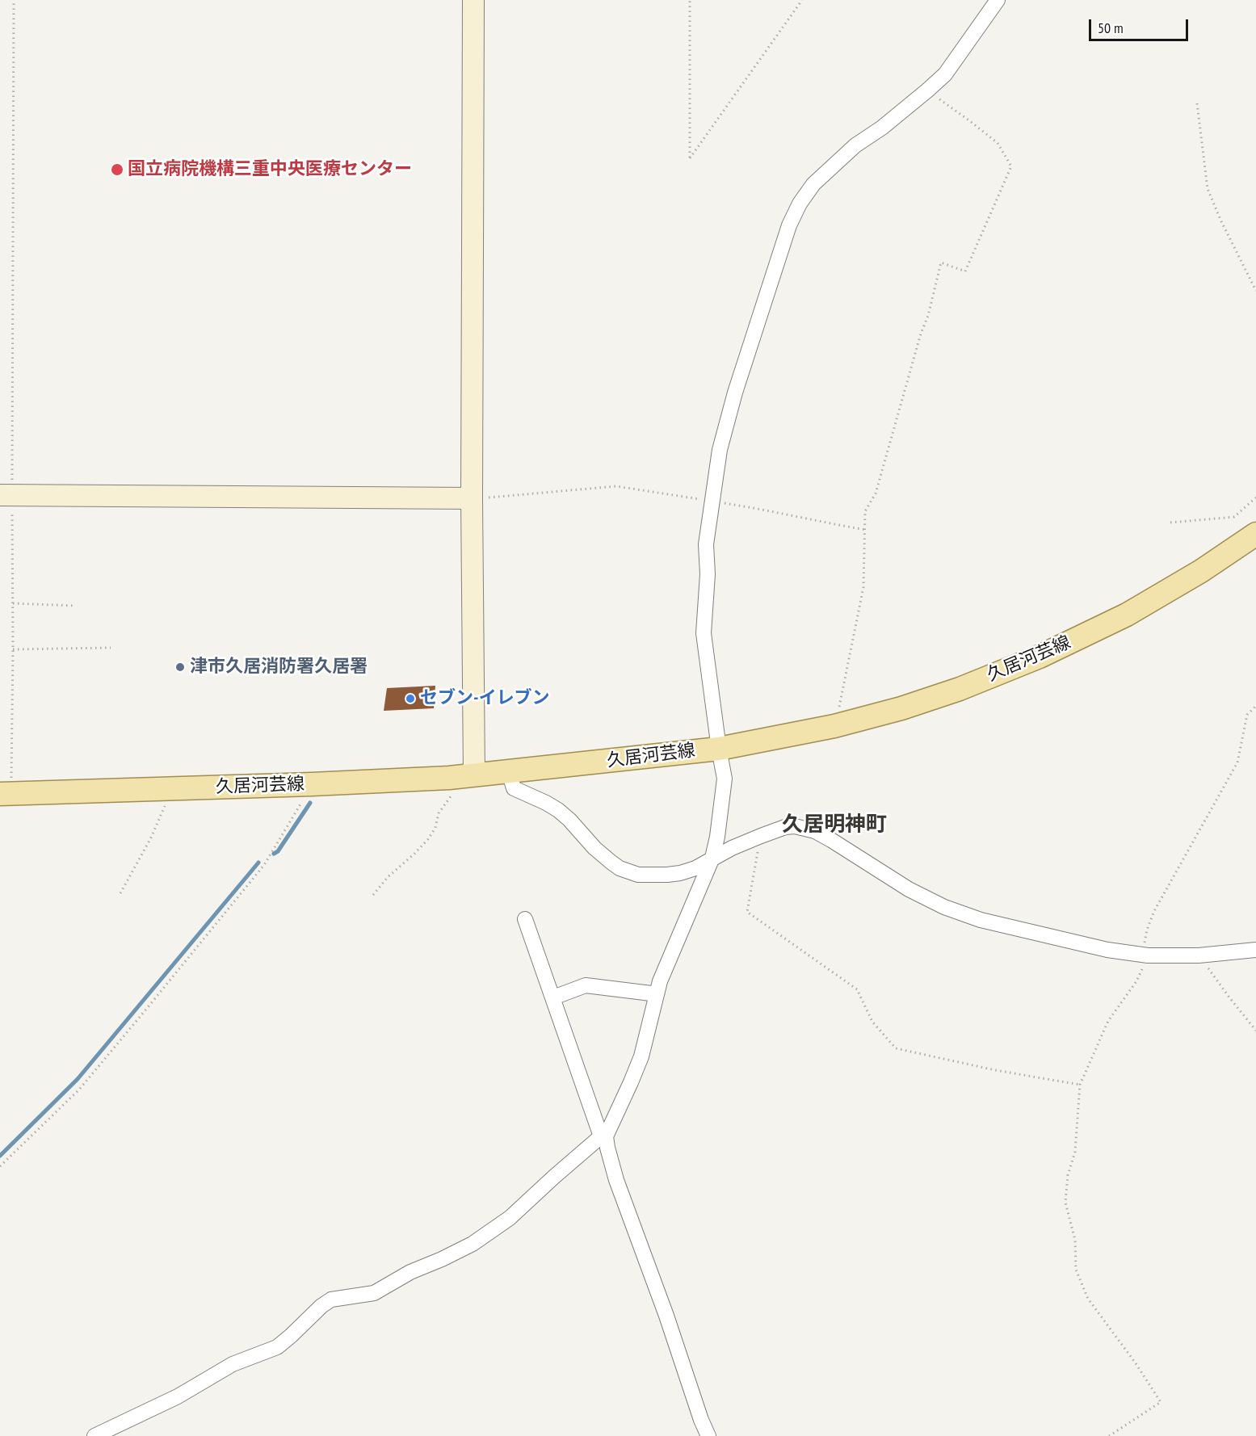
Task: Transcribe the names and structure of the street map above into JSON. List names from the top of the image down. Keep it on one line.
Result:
{"streets":{"main road":["久居河芸線"]},"districts":["久居明神町"],"places":["国立病院機構三重中央医療センター","津市久居消防署久居署","セブン-イレブン"],"scale_bar":"50 m"}
